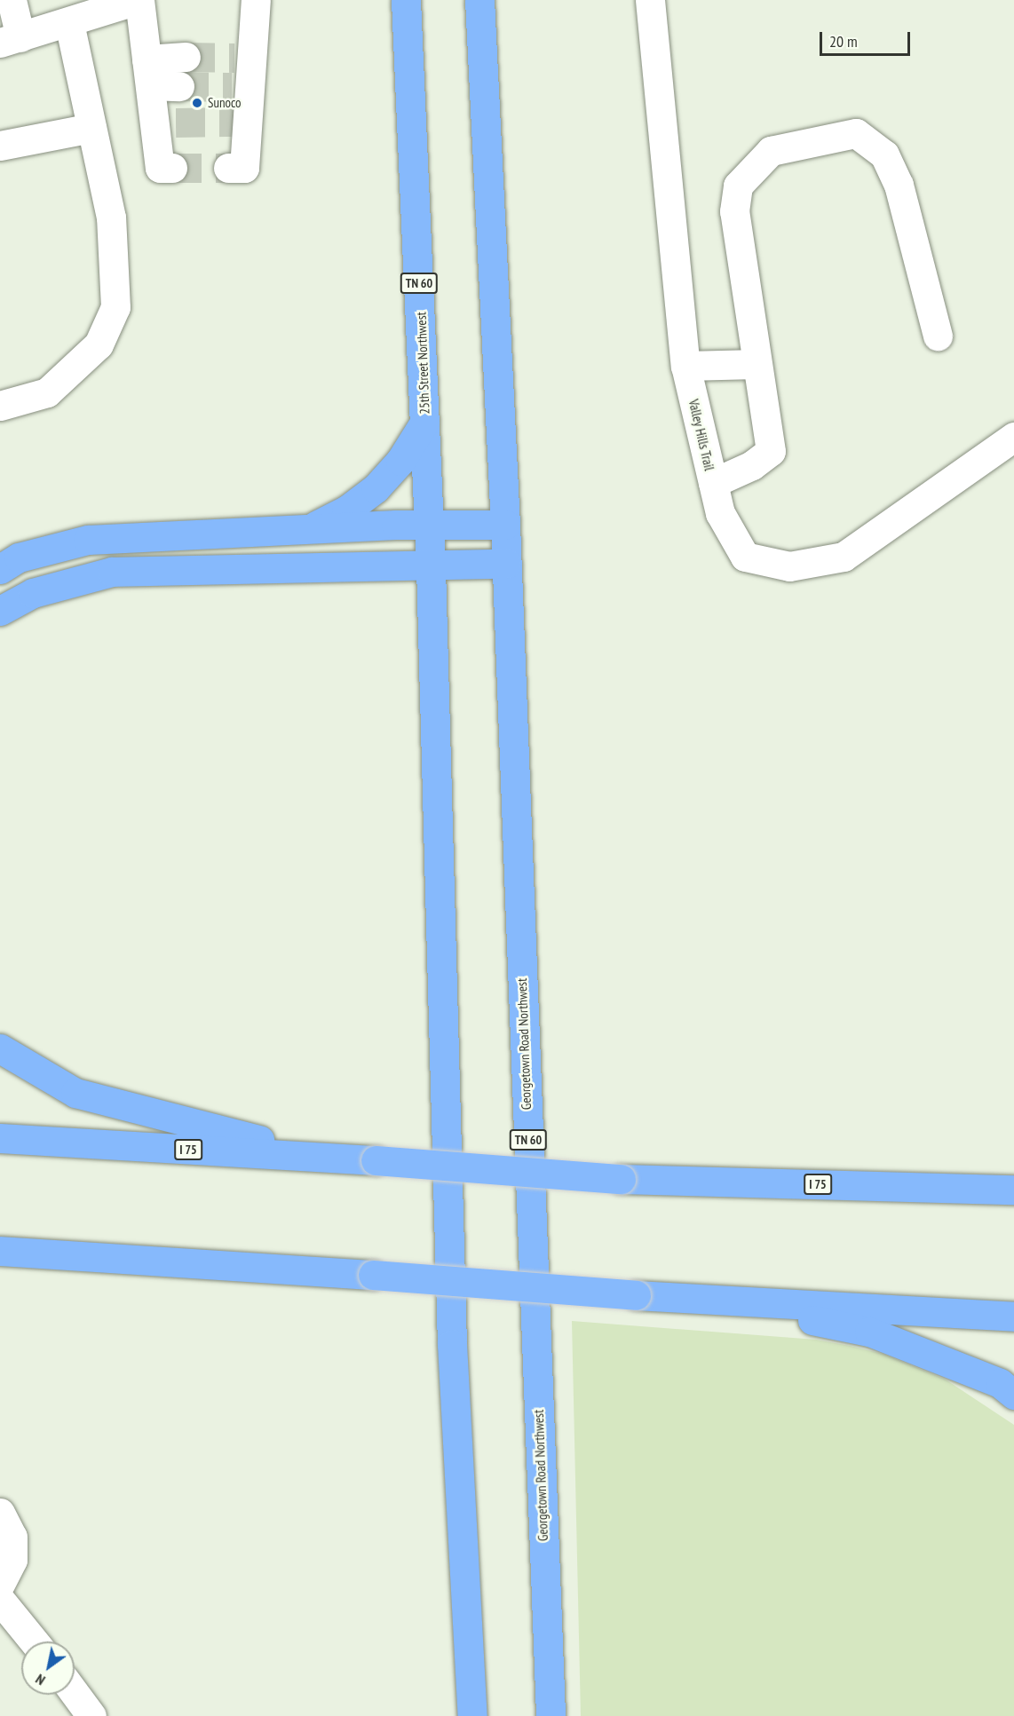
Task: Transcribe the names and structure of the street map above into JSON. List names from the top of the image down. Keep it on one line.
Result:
{"streets":{"highway":["TN 60","25th Street Northwest","Georgetown Road Northwest","I 75"],"street":["Valley Hills Trail"]},"crossings":[["TN 60","25th Street Northwest"],["TN 60","Georgetown Road Northwest"]],"places":["Sunoco"],"scale_bar":"20 m","north":"bottom left"}
